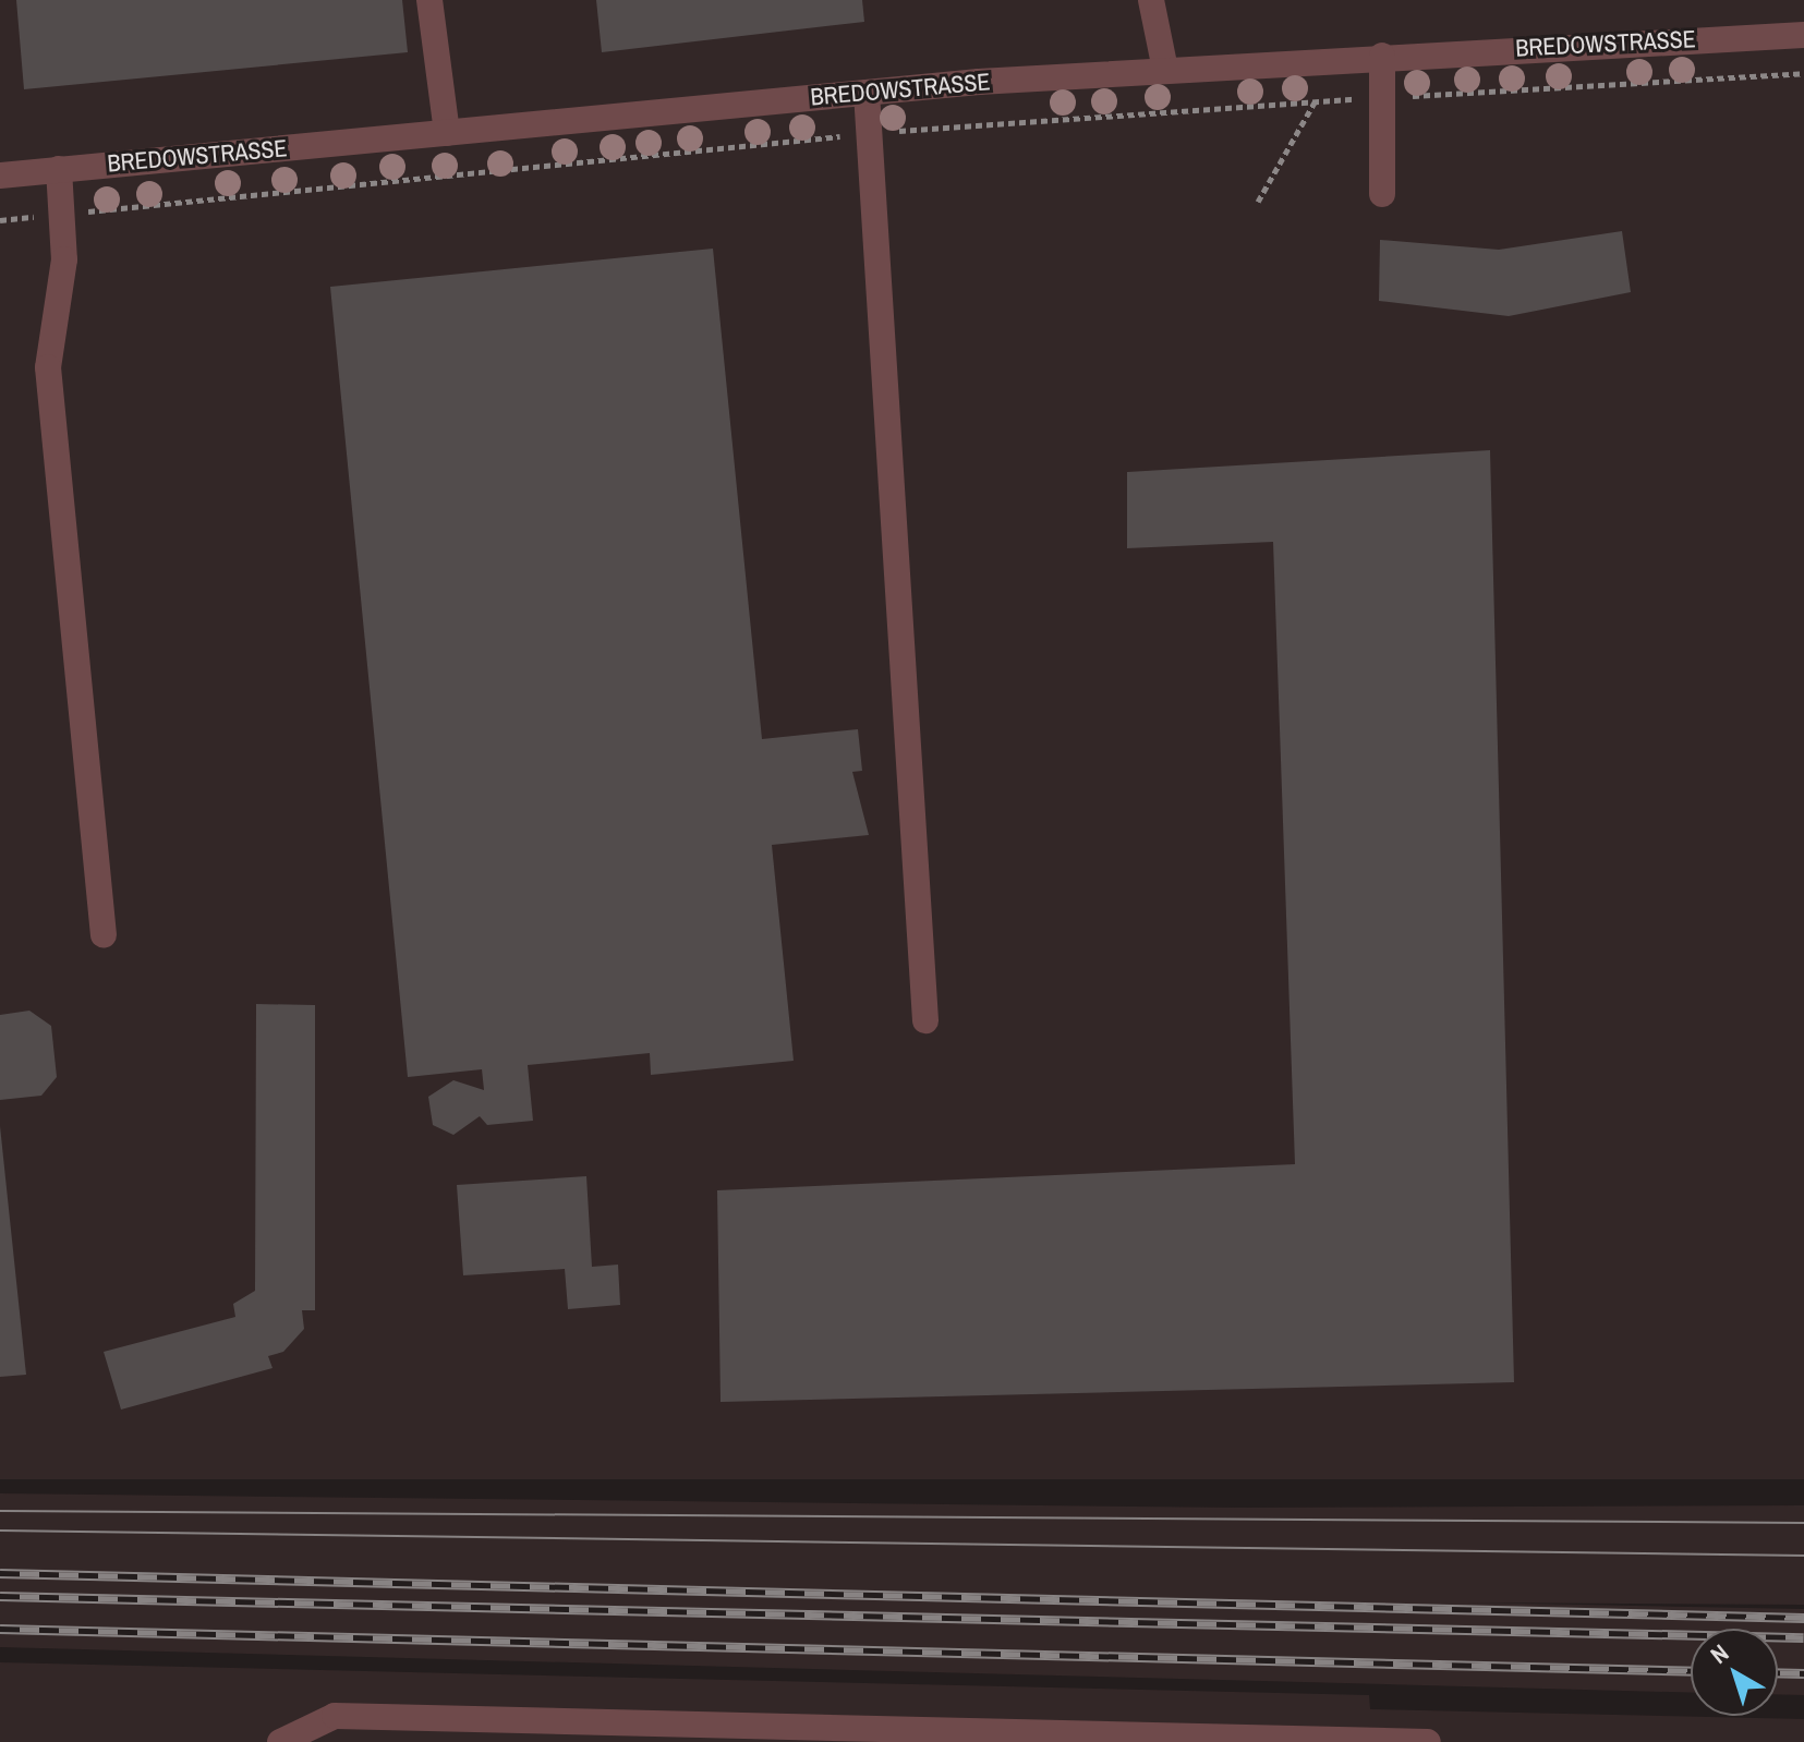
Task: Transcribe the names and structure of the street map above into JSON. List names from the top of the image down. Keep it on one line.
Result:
{"streets":{"street":["BREDOWSTRASSE"]},"north":"top left"}
